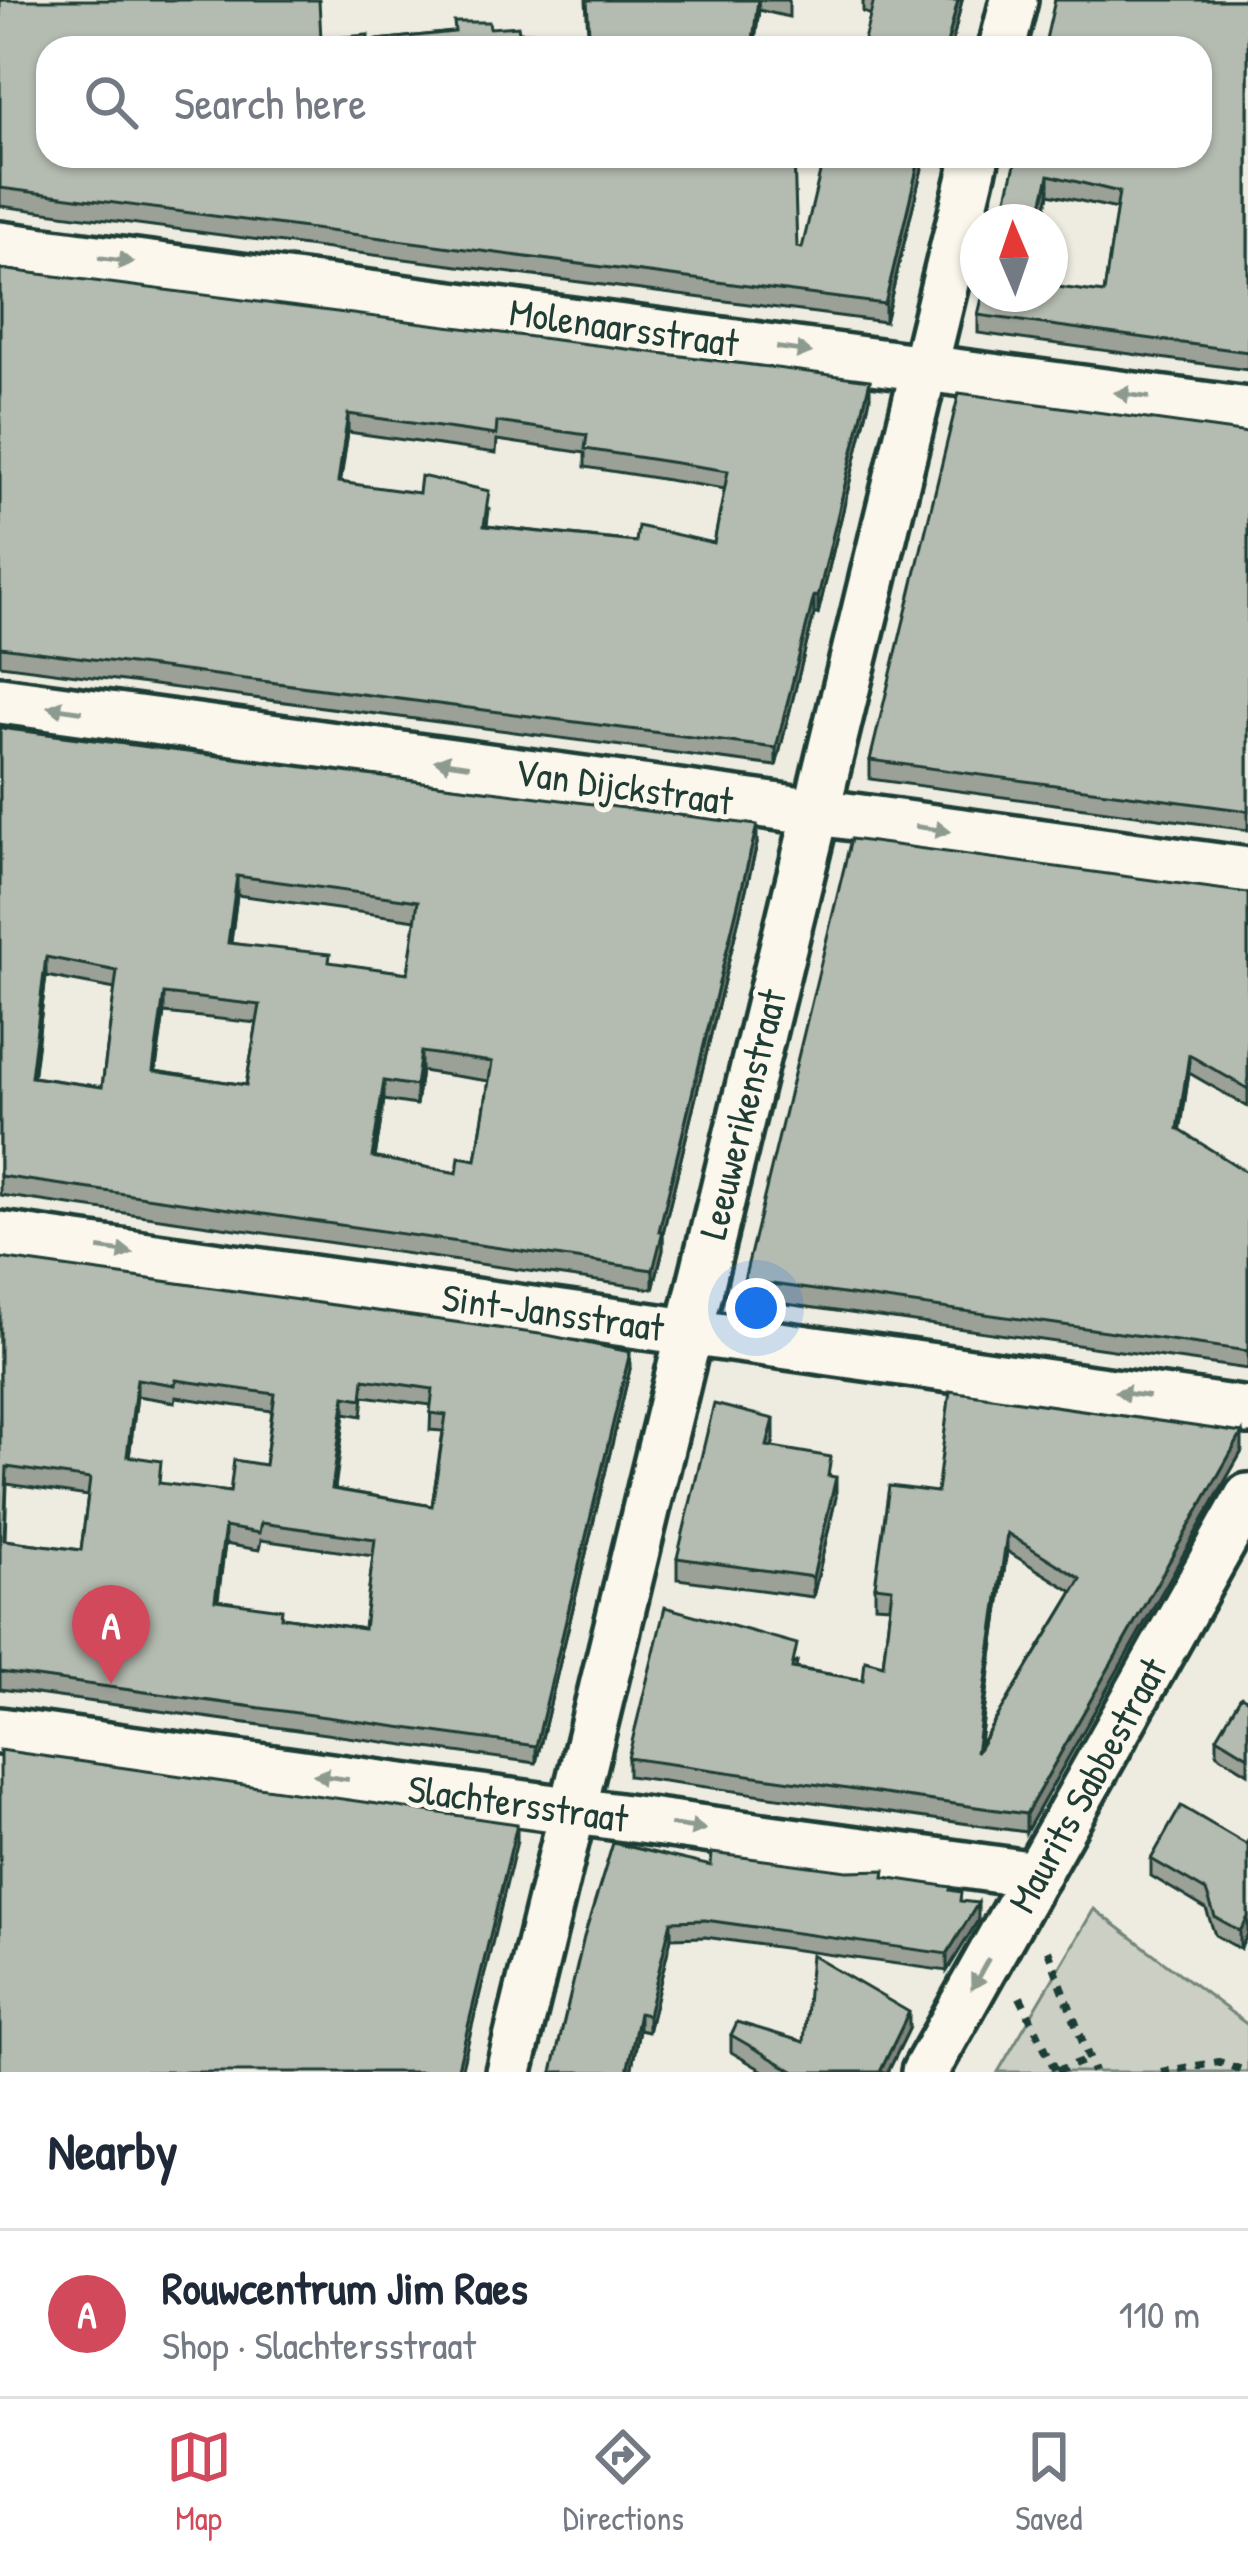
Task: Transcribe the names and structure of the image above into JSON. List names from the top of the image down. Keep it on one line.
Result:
{"streets":{"street":["Molenaarsstraat","Van Dijckstraat","Leeuwerikenstraat","Sint-Jansstraat","Maurits Sabbestraat","Slachtersstraat"]},"crossings":[["Molenaarsstraat","Leeuwerikenstraat"],["Van Dijckstraat","Leeuwerikenstraat"],["Leeuwerikenstraat","Sint-Jansstraat"],["Leeuwerikenstraat","Slachtersstraat"],["Maurits Sabbestraat","Slachtersstraat"]],"north":"top","page":{"search":"Search here","pins":"A","heading":"Nearby","list":[{"mark":"A","name":"Rouwcentrum Jim Raes","note":"Shop · Slachtersstraat","value":"110 m"}],"nav":["Map","Directions","Saved"]}}
